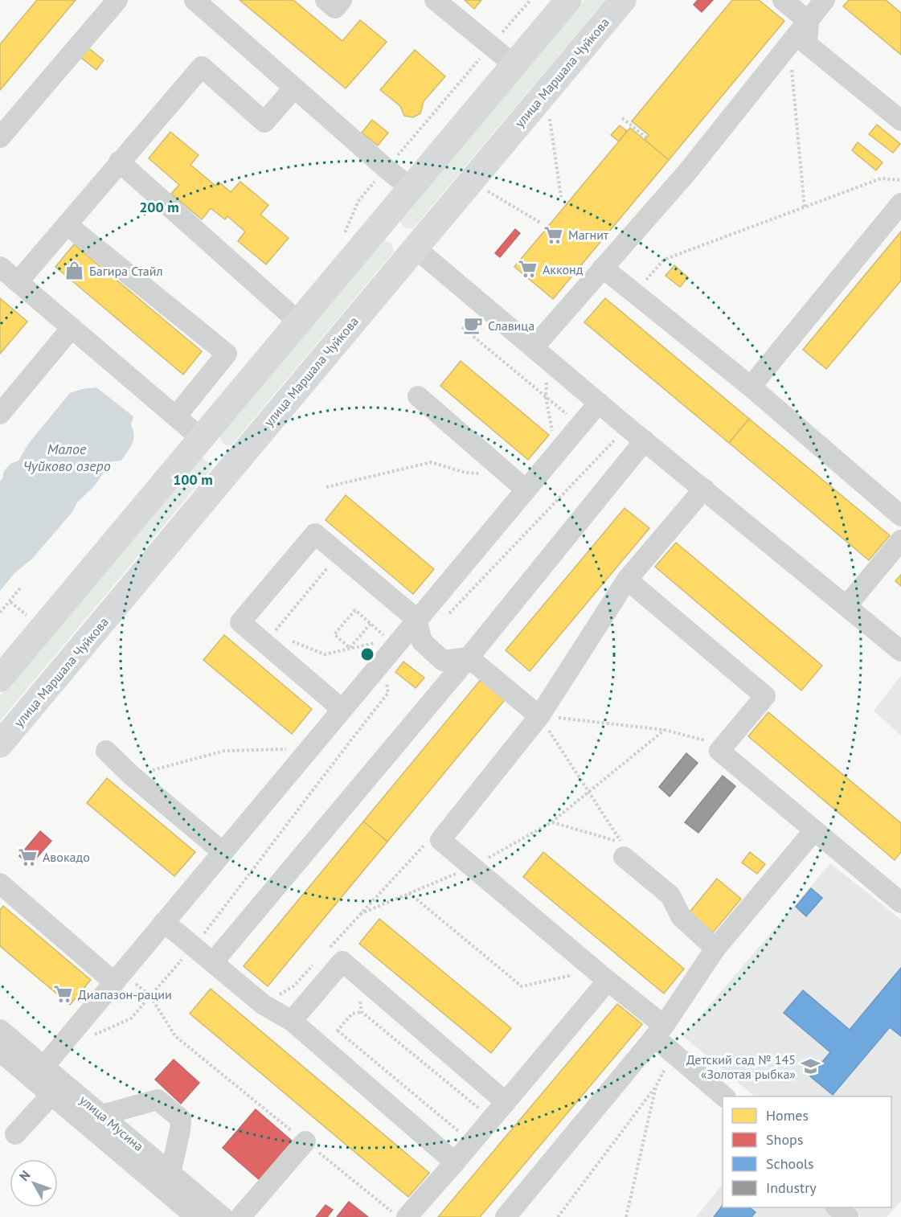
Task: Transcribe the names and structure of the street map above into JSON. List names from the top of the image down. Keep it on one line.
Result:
{"streets":{"main road":["улица Маршала Чуйкова"],"street":["улица Мусина"]},"water":["Малое Чуйково озеро"],"places":{"supermarket":["Магнит","Акконд","Авокадо","Диапазон-рации"],"shop":["Багира Стайл"],"cafe":["Славица"],"school or university":["Детский сад № 145 «Золотая рыбка»"]},"legend":["Homes","Shops","Schools","Industry"],"north":"top left","rings":["200 m","100 m"]}
